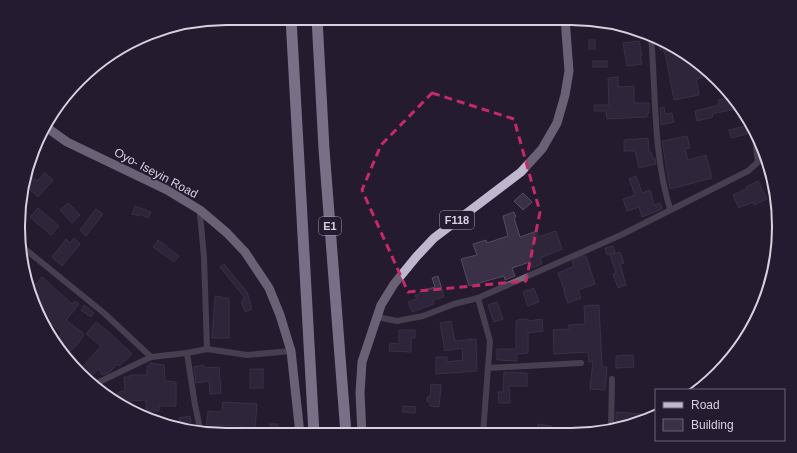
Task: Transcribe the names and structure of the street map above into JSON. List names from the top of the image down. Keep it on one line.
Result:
{"streets":{"highway":["E1"],"main road":["Oyo- Iseyin Road","F118"]},"legend":["Road","Building"]}
